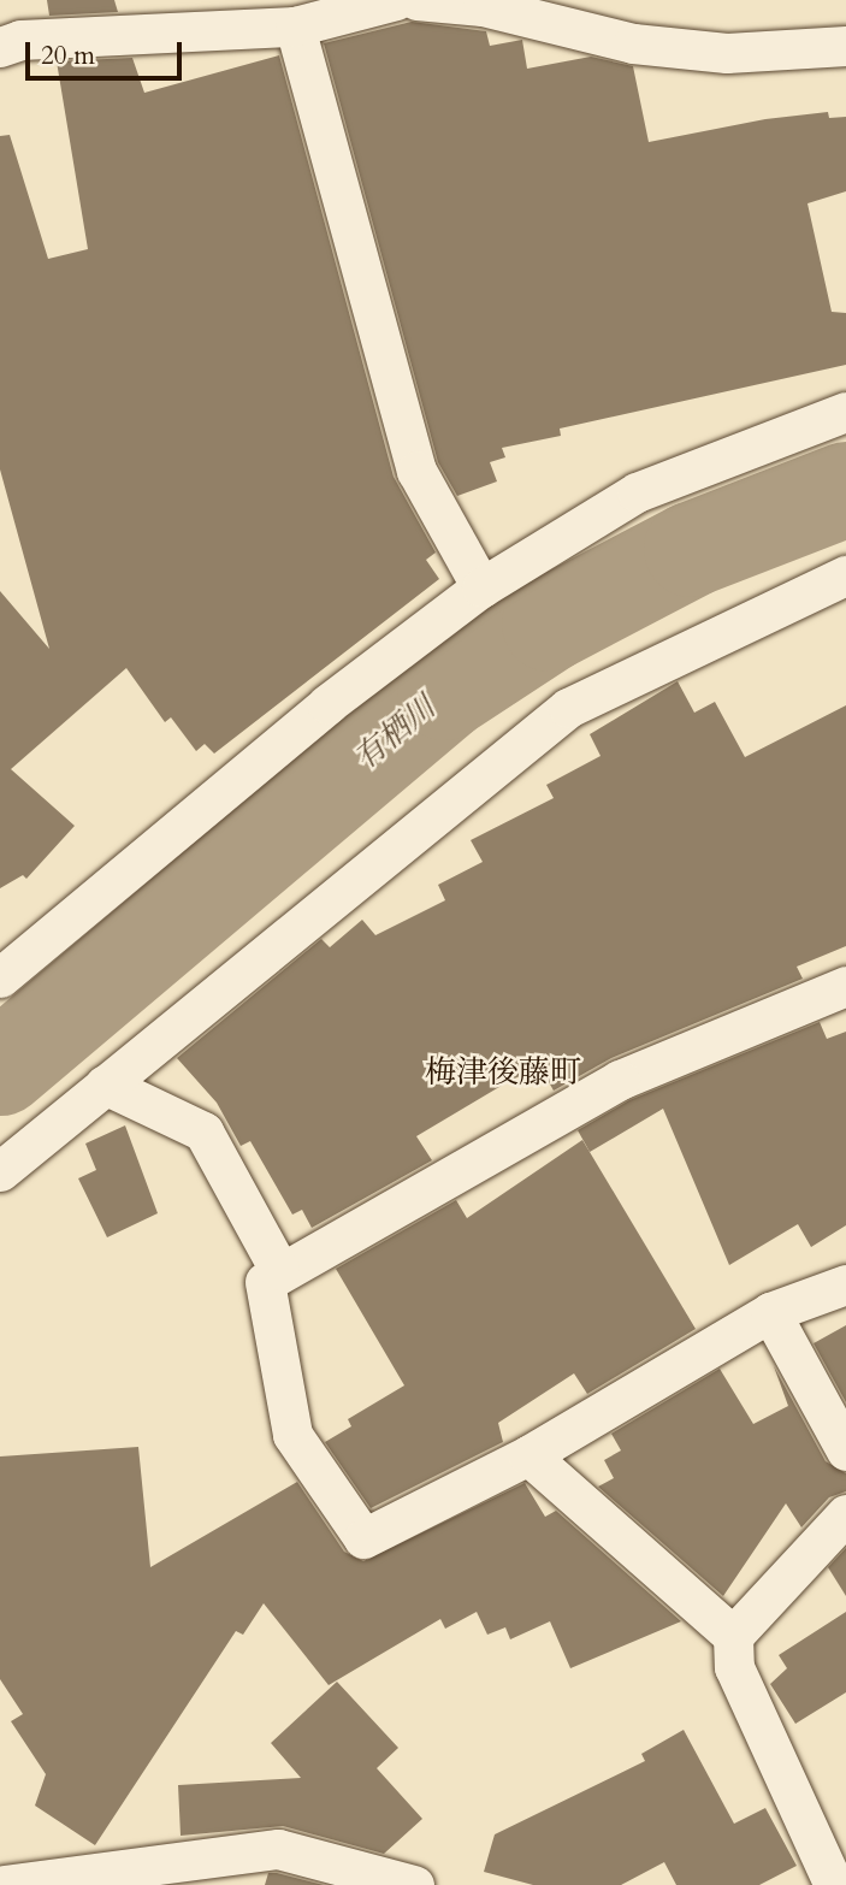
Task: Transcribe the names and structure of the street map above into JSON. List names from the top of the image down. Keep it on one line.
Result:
{"districts":["梅津後藤町"],"water":["有栖川"],"scale_bar":"20 m"}
